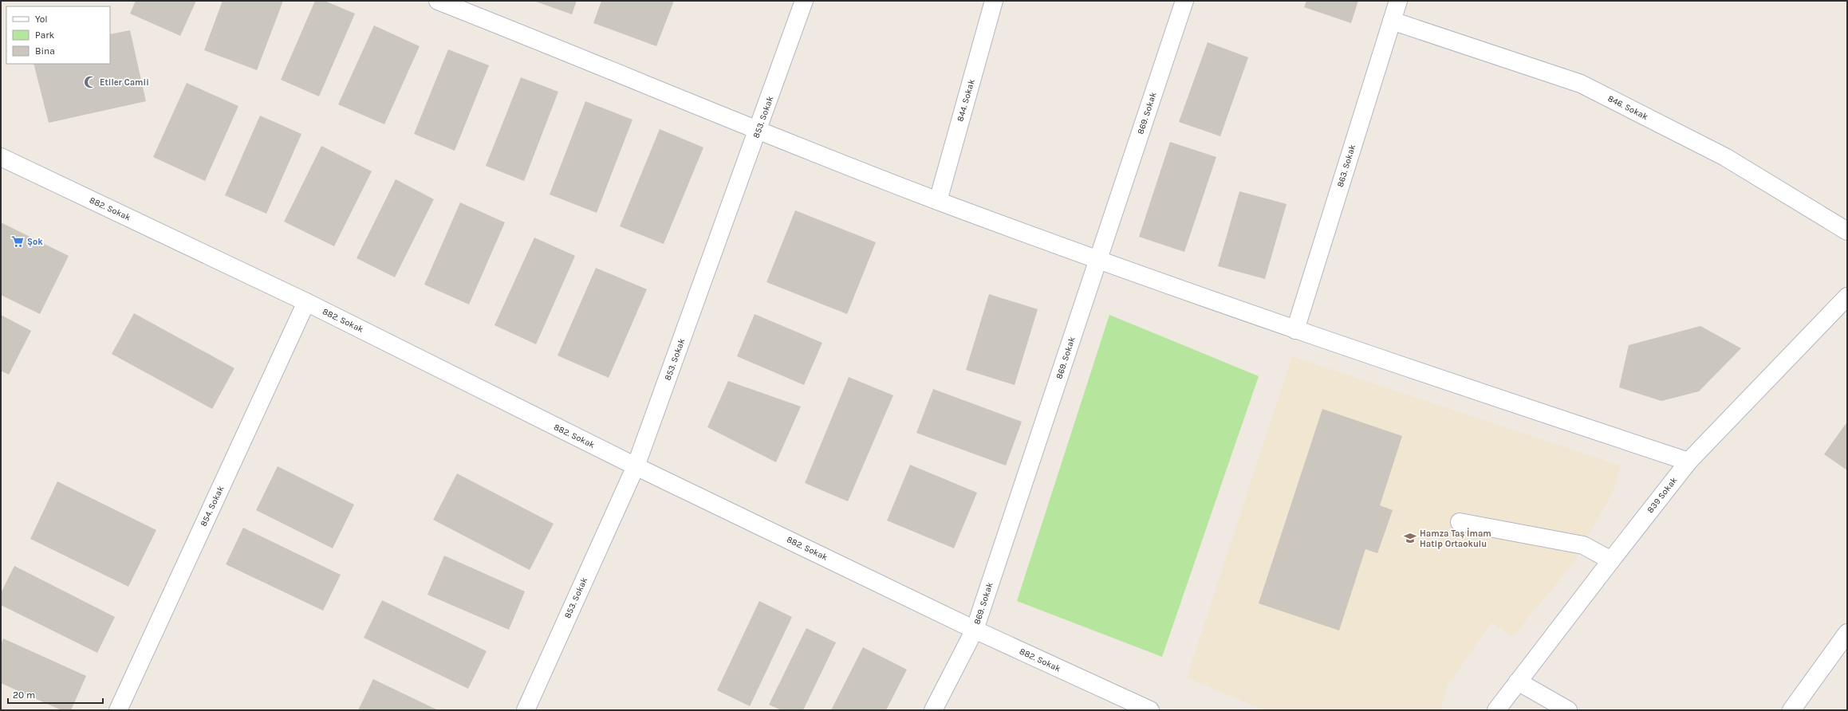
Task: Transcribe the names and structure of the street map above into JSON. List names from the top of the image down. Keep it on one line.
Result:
{"streets":{"street":["844. Sokak","846. Sokak","869. Sokak","853. Sokak","863. Sokak","882. Sokak","839 Sokak","854. Sokak"]},"crossings":[["846. Sokak","863. Sokak"],["869. Sokak","882. Sokak"],["853. Sokak","882. Sokak"],["882. Sokak","854. Sokak"]],"places":{"mosque":["Etiler Camii"],"supermarket":["Şok"],"school or university":["Hamza Taş İmam Hatip Ortaokulu"]},"legend":["Yol","Park","Bina"],"scale_bar":"20 m"}
